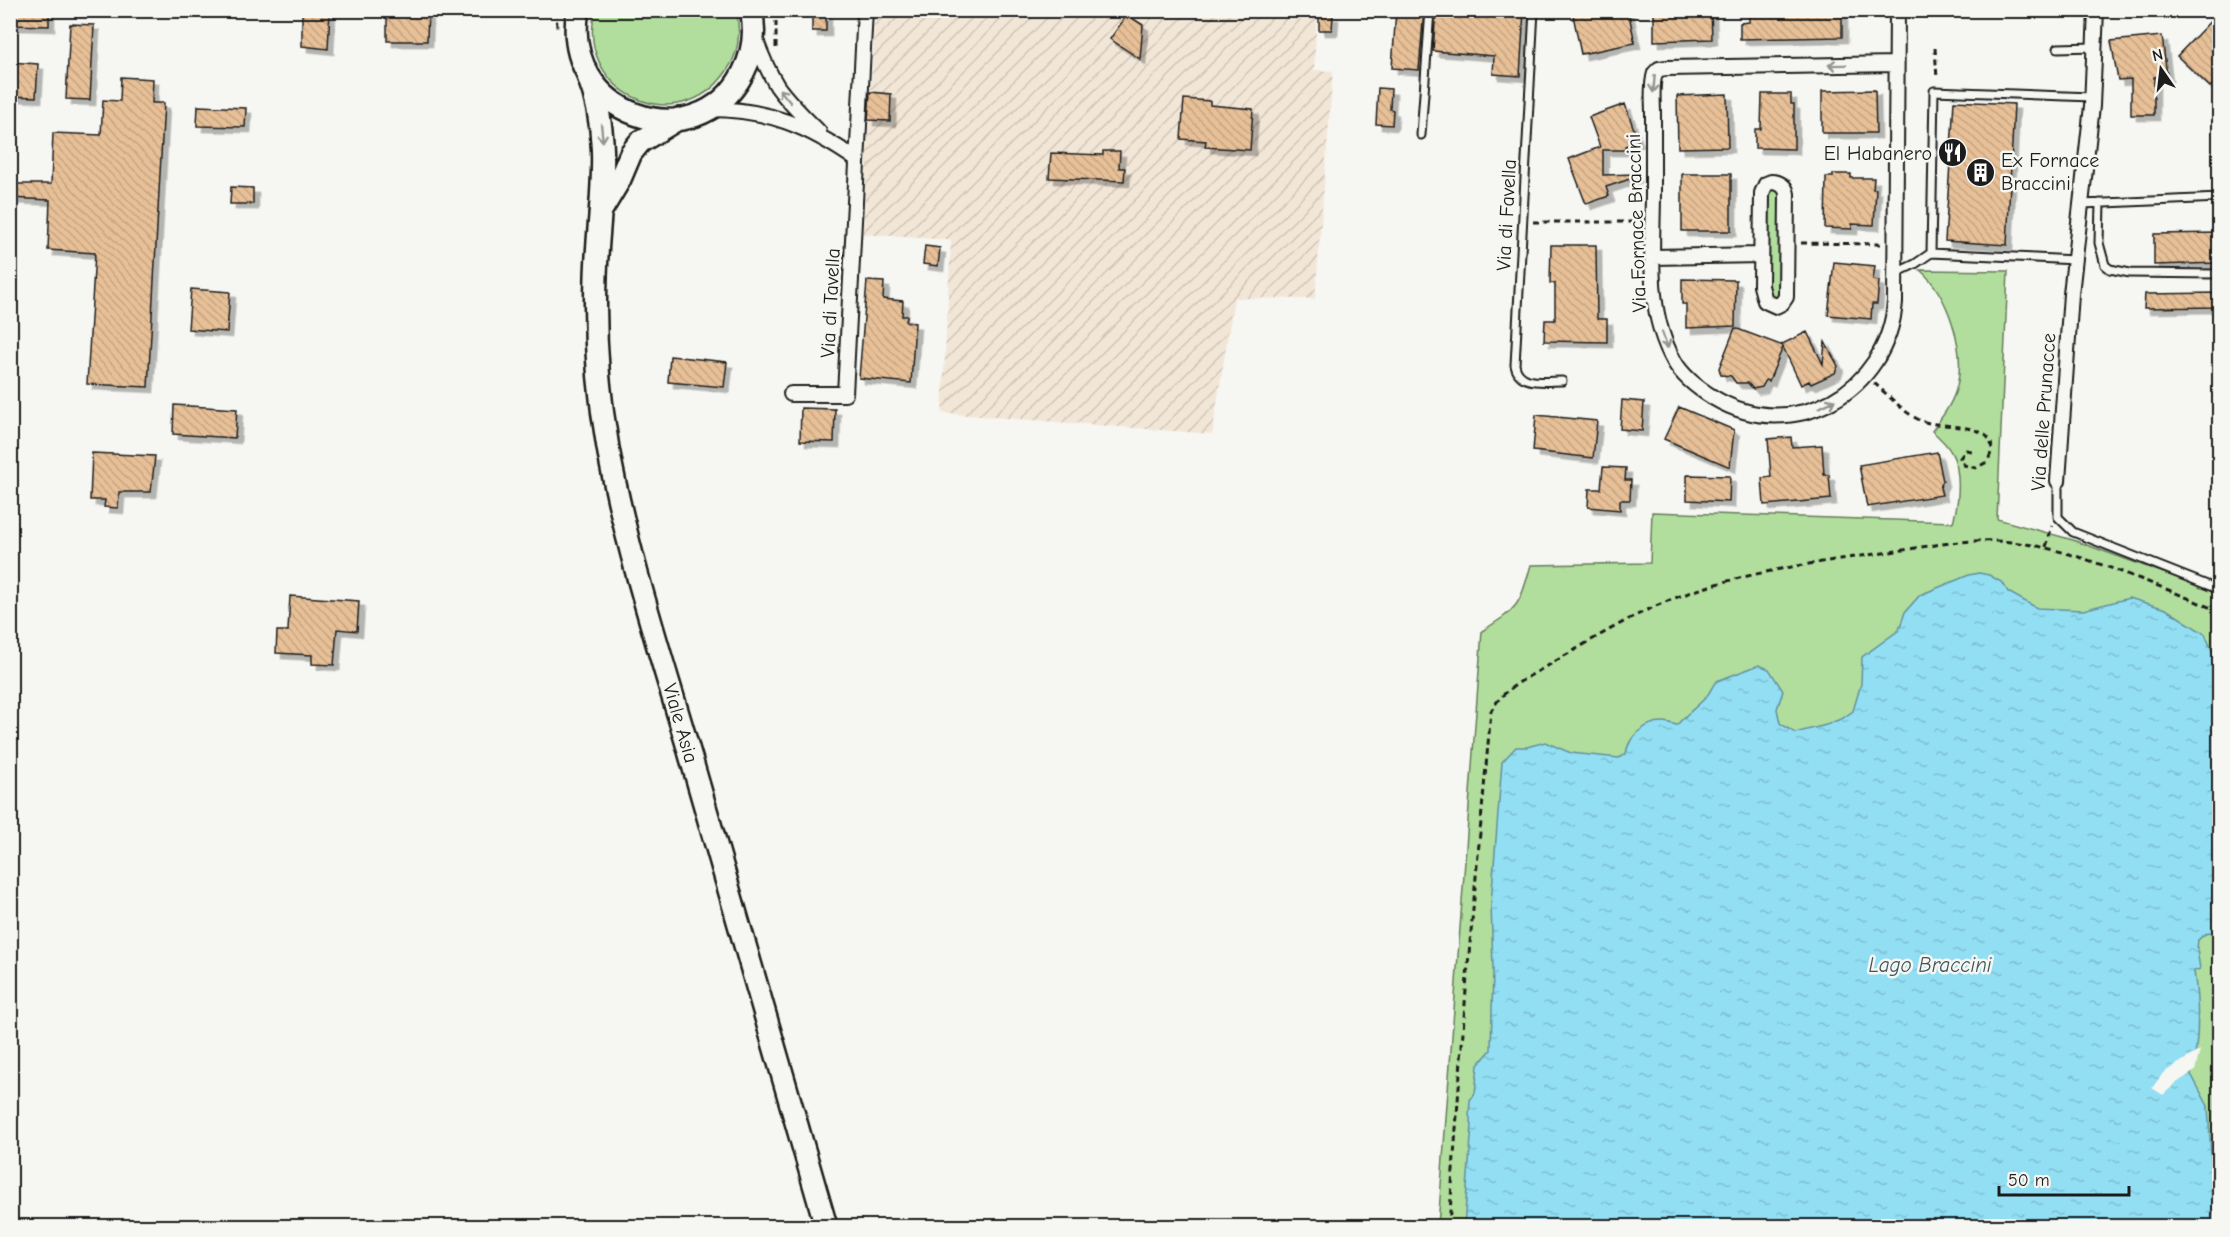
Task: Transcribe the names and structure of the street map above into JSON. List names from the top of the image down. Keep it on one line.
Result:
{"streets":{"main road":["Viale Asia"],"street":["Via Fornace Braccini","Via di Tavella","Via delle Prunacce"],"lane":["Via di Favella"]},"water":["Lago Braccini"],"places":{"restaurant":["El Habanero"],"building":["Ex Fornace Braccini"]},"scale_bar":"50 m","north":"top"}
